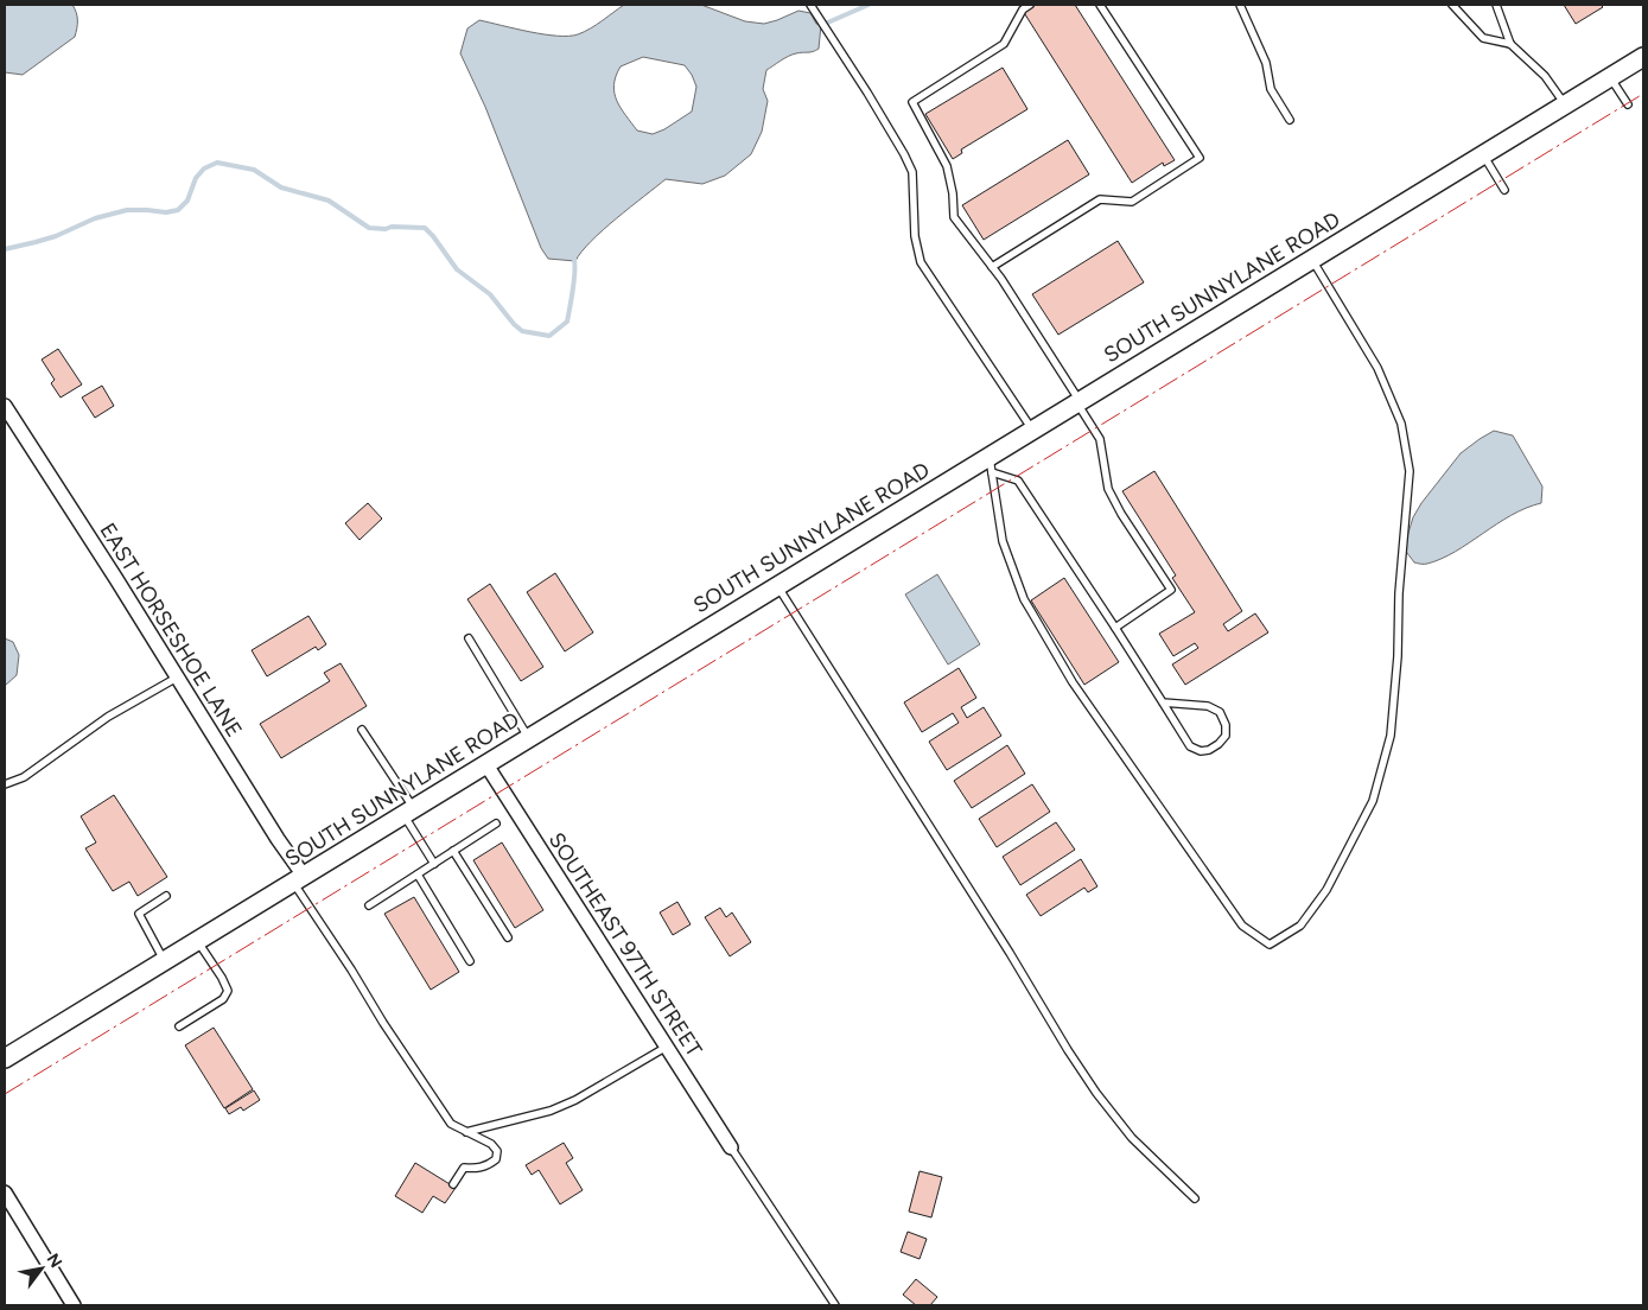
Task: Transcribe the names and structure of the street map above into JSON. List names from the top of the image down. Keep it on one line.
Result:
{"streets":{"street":["SOUTH SUNNYLANE ROAD","EAST HORSESHOE LANE","SOUTHEAST 97TH STREET"]},"crossings":[["SOUTH SUNNYLANE ROAD","EAST HORSESHOE LANE"],["SOUTH SUNNYLANE ROAD","SOUTHEAST 97TH STREET"]],"north":"top right"}
